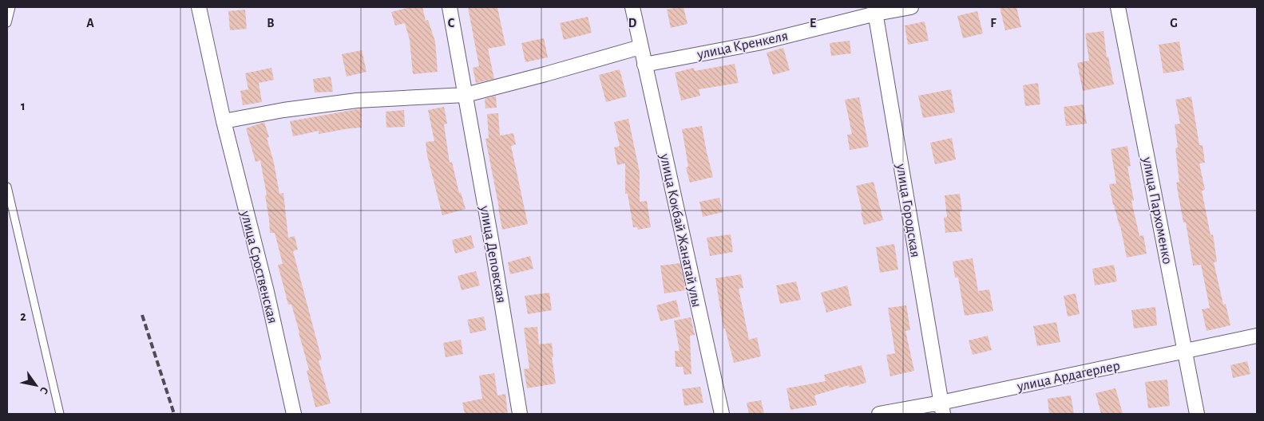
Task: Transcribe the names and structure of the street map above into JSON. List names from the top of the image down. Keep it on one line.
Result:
{"streets":{"street":["улица Кренкеля","улица Городская","улица Пархоменко","улица Кокбай Жанатай улы","улица Деповская","улица Сроственская","улица Ардагерлер"]},"crossings":[["улица Кренкеля","улица Городская"],["улица Кренкеля","улица Кокбай Жанатай улы"],["улица Городская","улица Ардагерлер"],["улица Пархоменко","улица Ардагерлер"]],"north":"bottom right","grid":{"columns":["A","B","C","D","E","F","G"],"rows":["1","2"]}}
